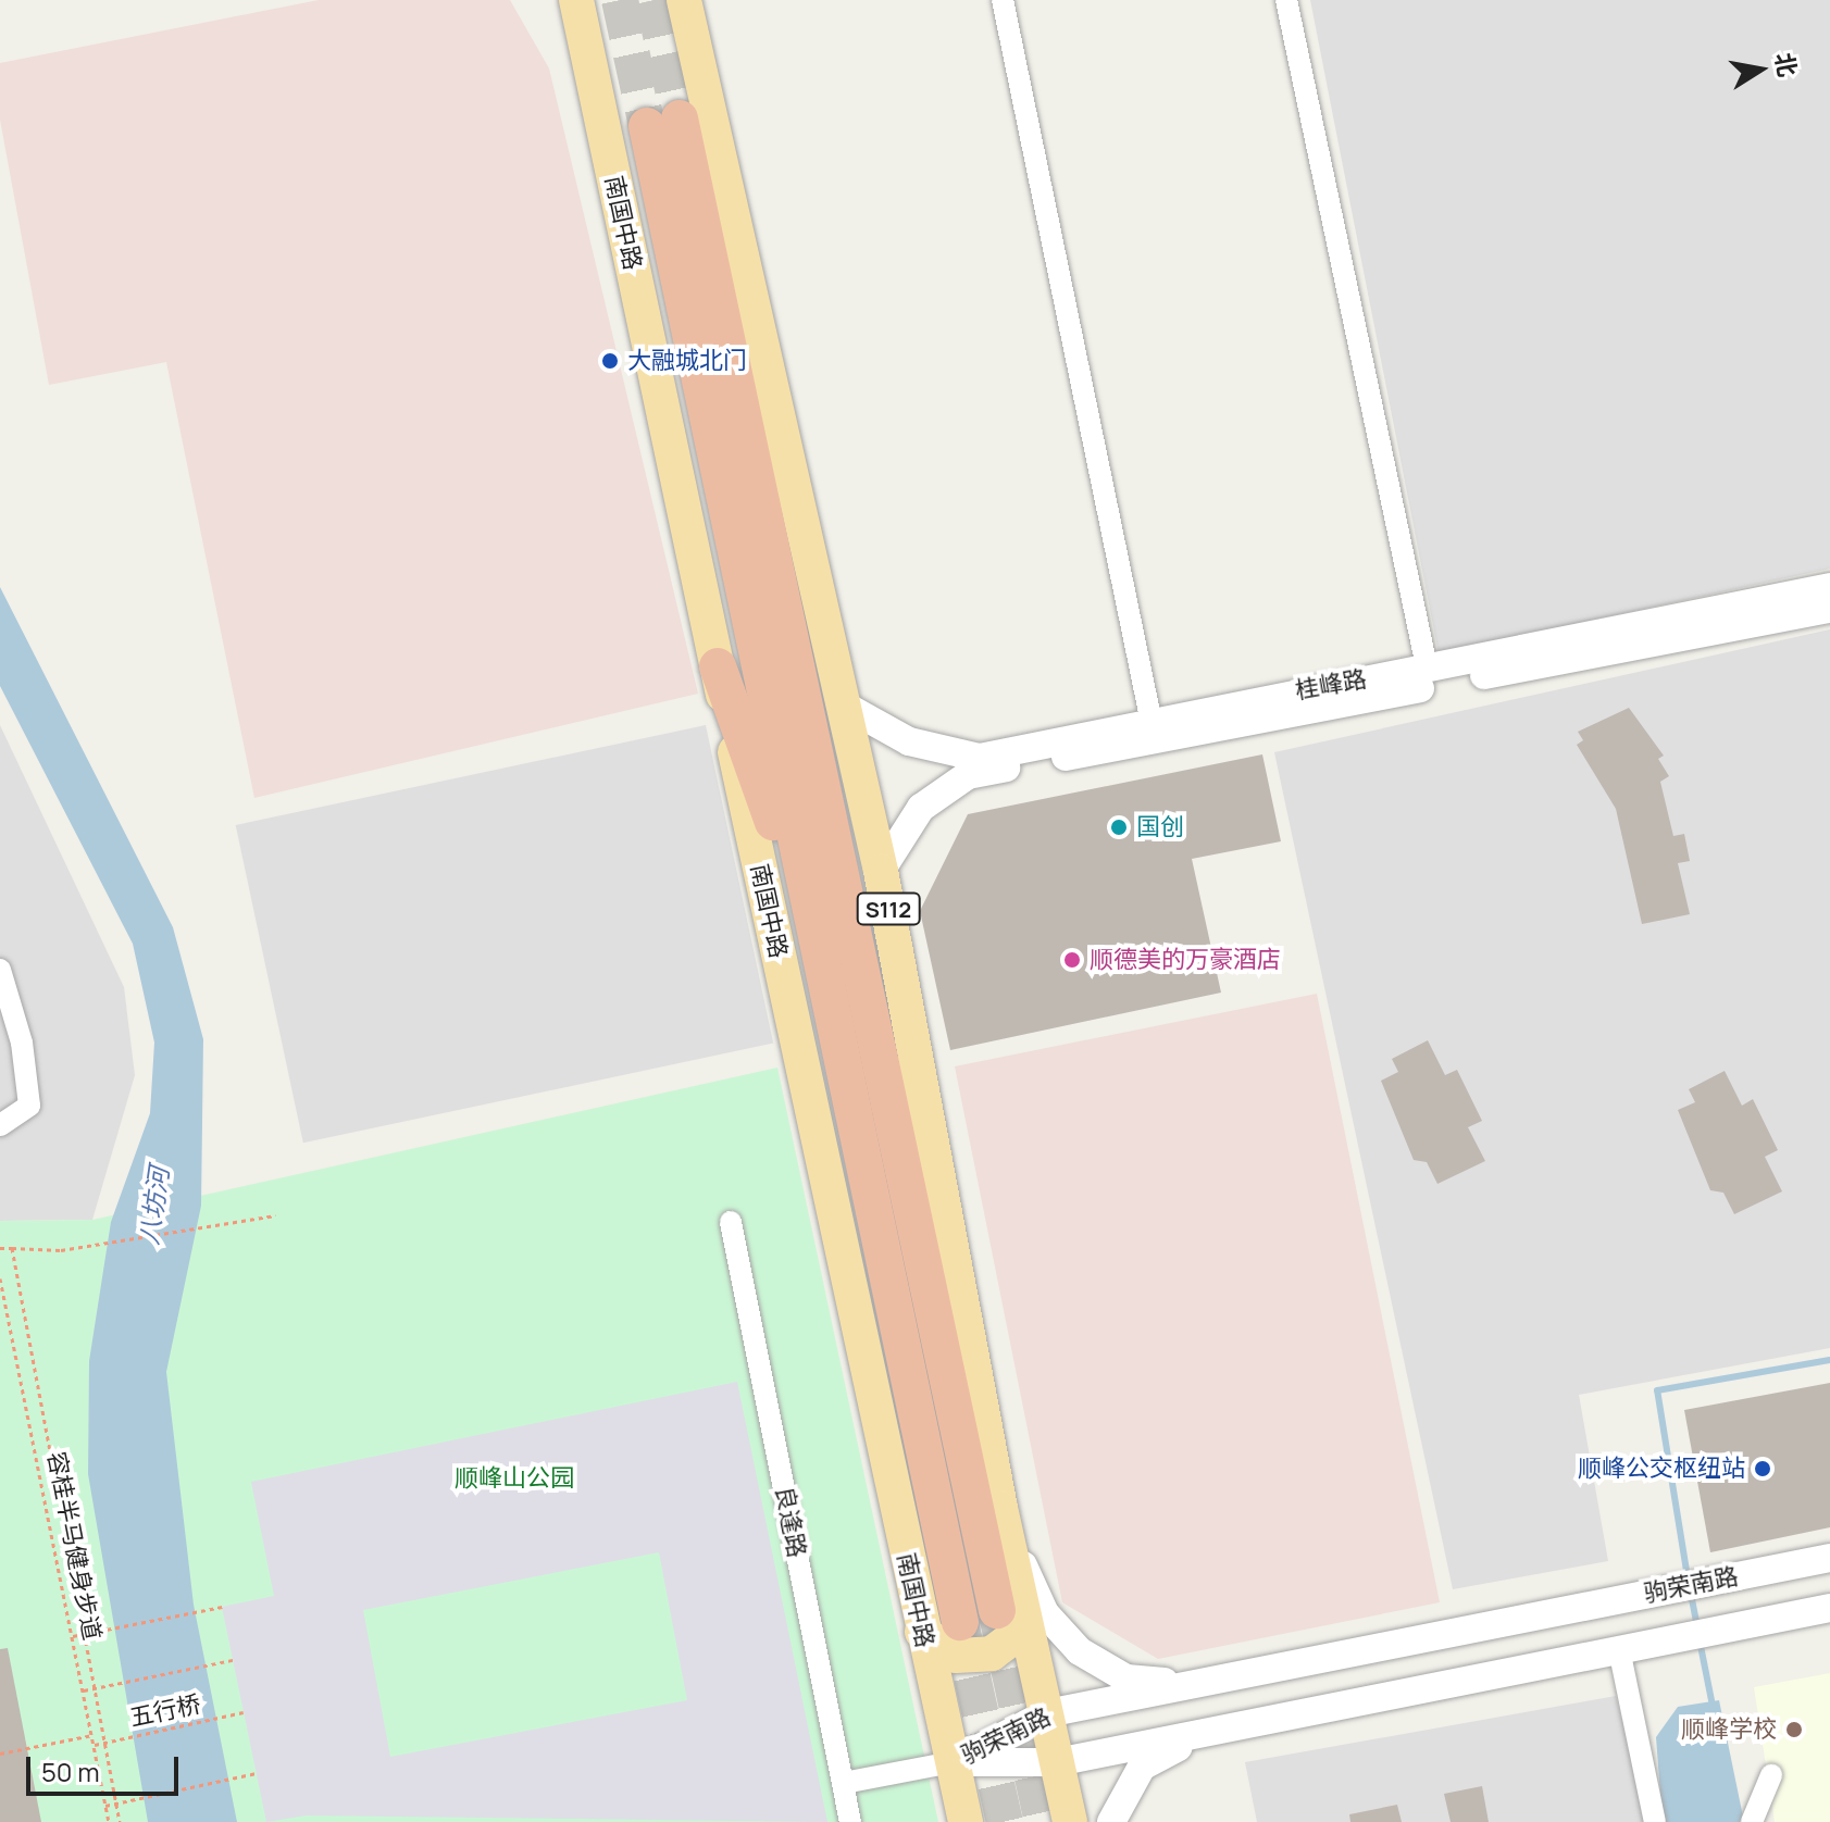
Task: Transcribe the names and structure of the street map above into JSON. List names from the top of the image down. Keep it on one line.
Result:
{"streets":{"highway":["南国中路","S112"],"street":["桂峰路","良逢路","驹荣南路"],"path":["容桂半马健身步道","五行桥"]},"crossings":[["南国中路","驹荣南路"],["桂峰路","S112"],["S112","驹荣南路"],["容桂半马健身步道","五行桥"]],"water":["八坊河"],"parks":["顺峰山公园"],"places":["大融城北门","国创","顺德美的万豪酒店","顺峰公交枢纽站","顺峰学校"],"scale_bar":"50 m","north":"right"}
